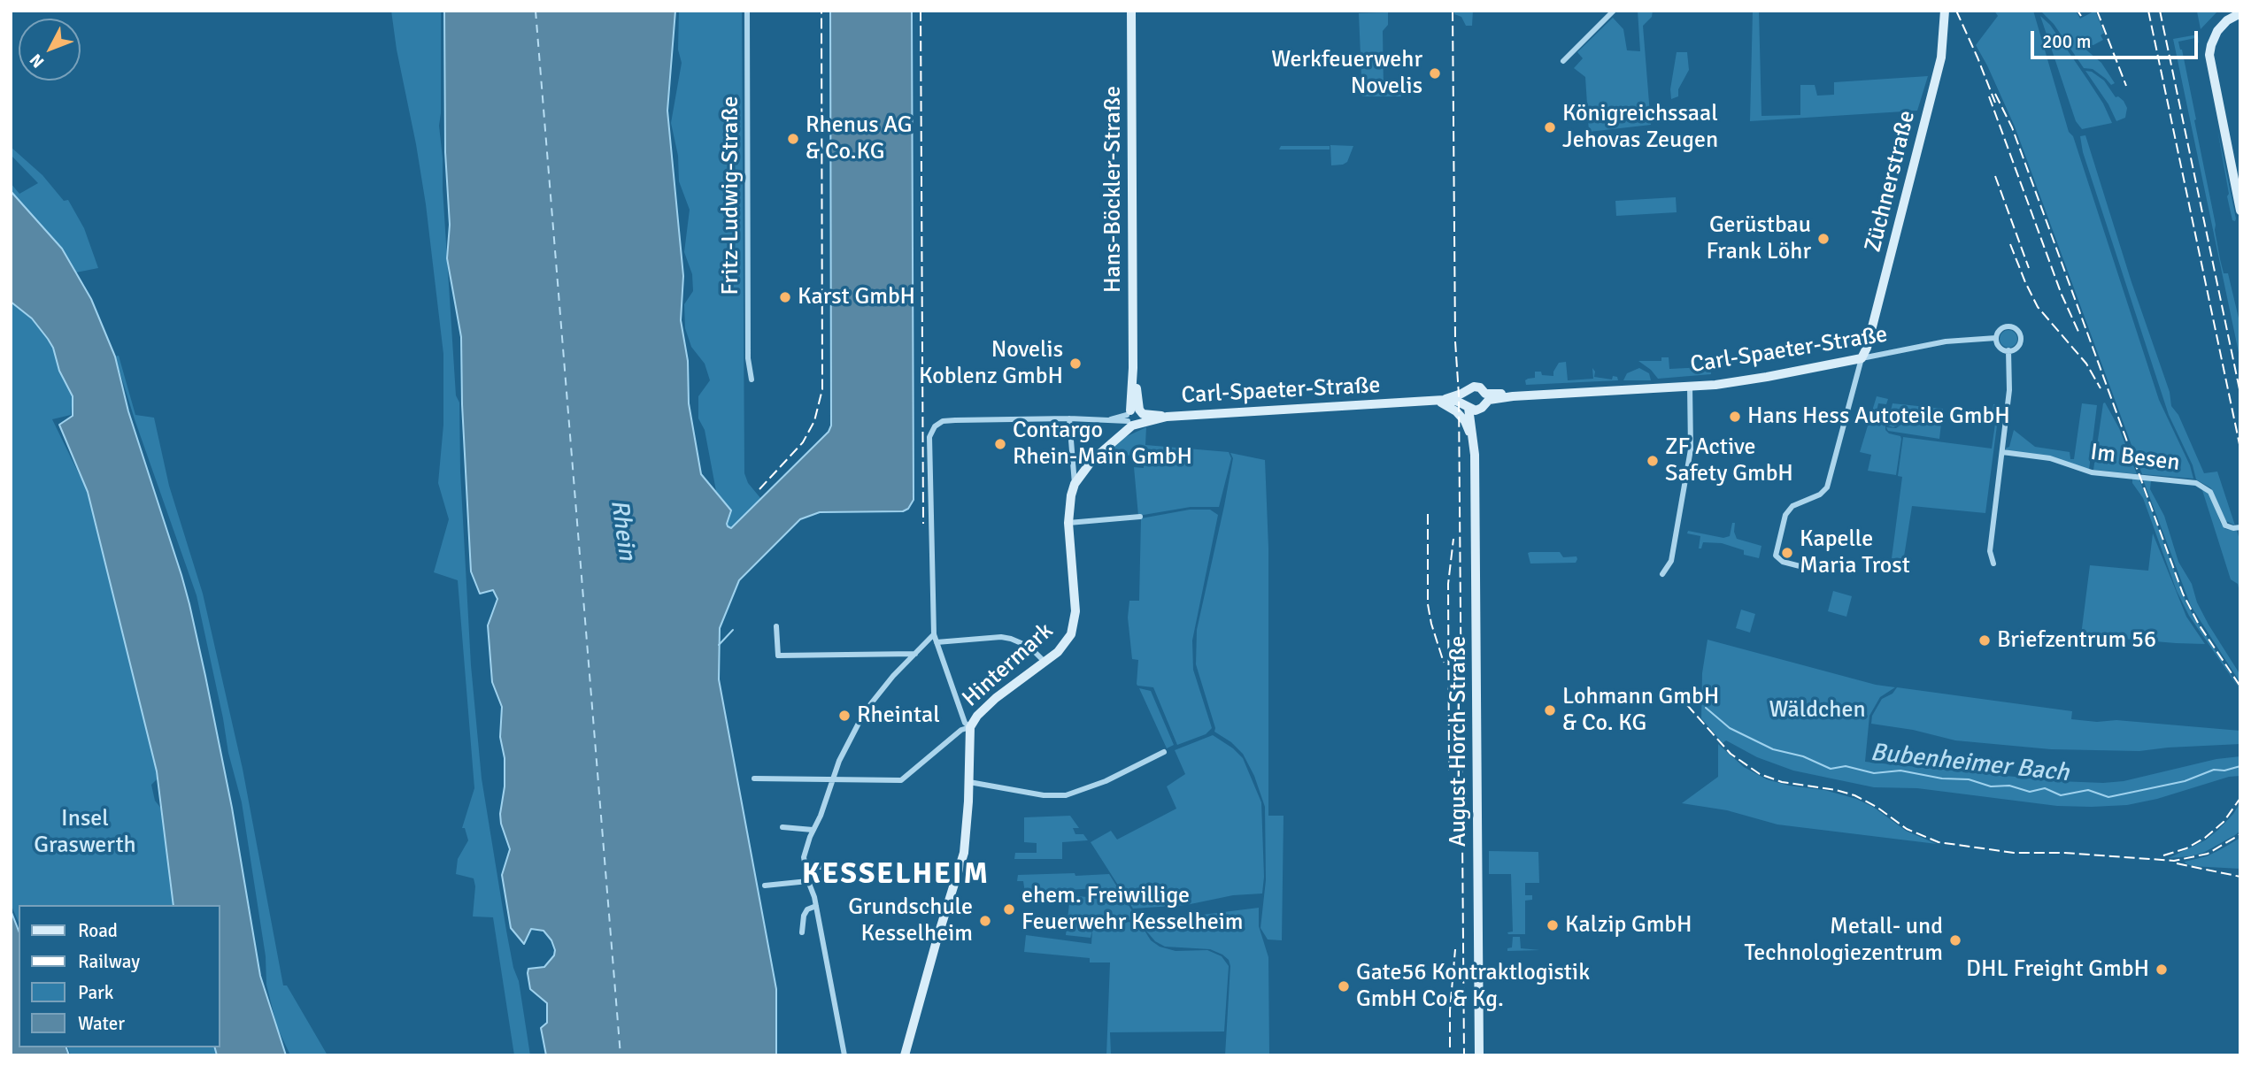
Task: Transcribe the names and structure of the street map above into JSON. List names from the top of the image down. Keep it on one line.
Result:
{"streets":{"street":["Züchnerstraße","Hans-Böckler-Straße","Fritz-Ludwig-Straße","Carl-Spaeter-Straße","Im Besen","Hintermark","August-Horch-Straße"]},"crossings":[["Züchnerstraße","Carl-Spaeter-Straße"],["Hans-Böckler-Straße","Carl-Spaeter-Straße"],["Hans-Böckler-Straße","Hintermark"],["Carl-Spaeter-Straße","Im Besen"],["Carl-Spaeter-Straße","Hintermark"],["Carl-Spaeter-Straße","August-Horch-Straße"]],"districts":["KESSELHEIM"],"water":["Rhein","Bubenheimer Bach"],"parks":["Wäldchen","Insel Graswerth"],"places":["Werkfeuerwehr Novelis","Königreichssaal Jehovas Zeugen","Rhenus AG & Co.KG","Gerüstbau Frank Löhr","Karst GmbH","Novelis Koblenz GmbH","Hans Hess Autoteile GmbH","Contargo Rhein-Main GmbH","ZF Active Safety GmbH","Kapelle Maria Trost","Briefzentrum 56","Lohmann GmbH & Co. KG","Rheintal","ehem. Freiwillige Feuerwehr Kesselheim","Grundschule Kesselheim","Kalzip GmbH","Metall- und Technologiezentrum","DHL Freight GmbH","Gate56 Kontraktlogistik GmbH Co & Kg."],"legend":["Road","Railway","Park","Water"],"scale_bar":"200 m","north":"bottom left"}
